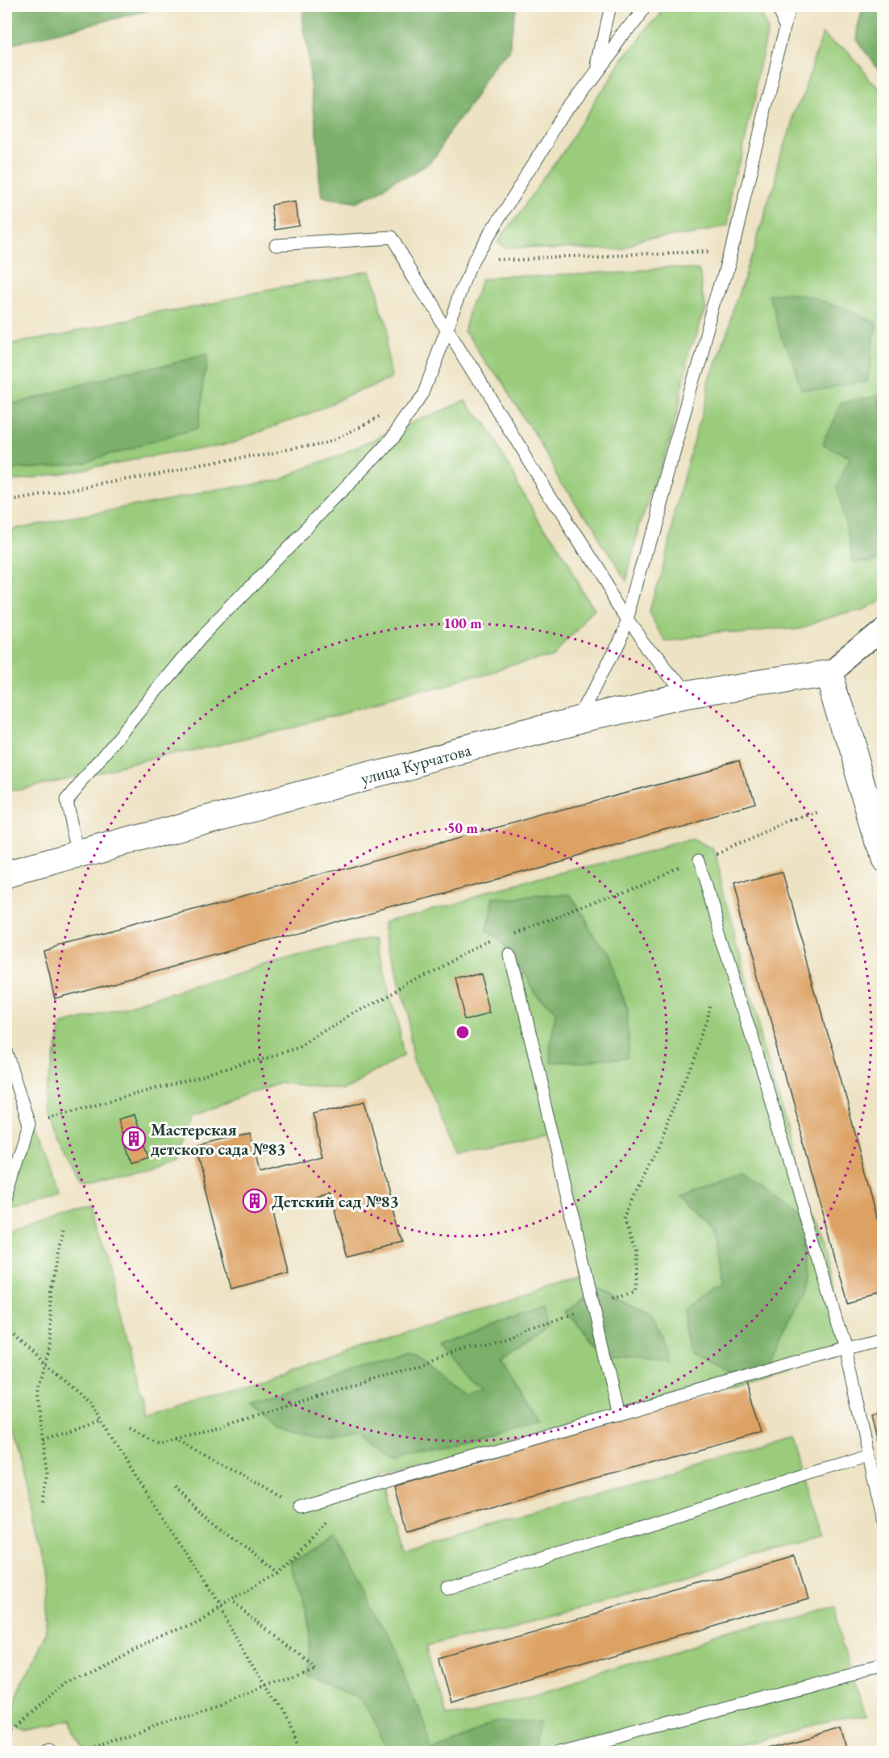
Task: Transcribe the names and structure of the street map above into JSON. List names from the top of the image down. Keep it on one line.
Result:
{"streets":{"street":["улица Курчатова"]},"places":{"building":["Мастерская детского сада №83","Детский сад №83"]},"rings":["100 m","50 m"]}
